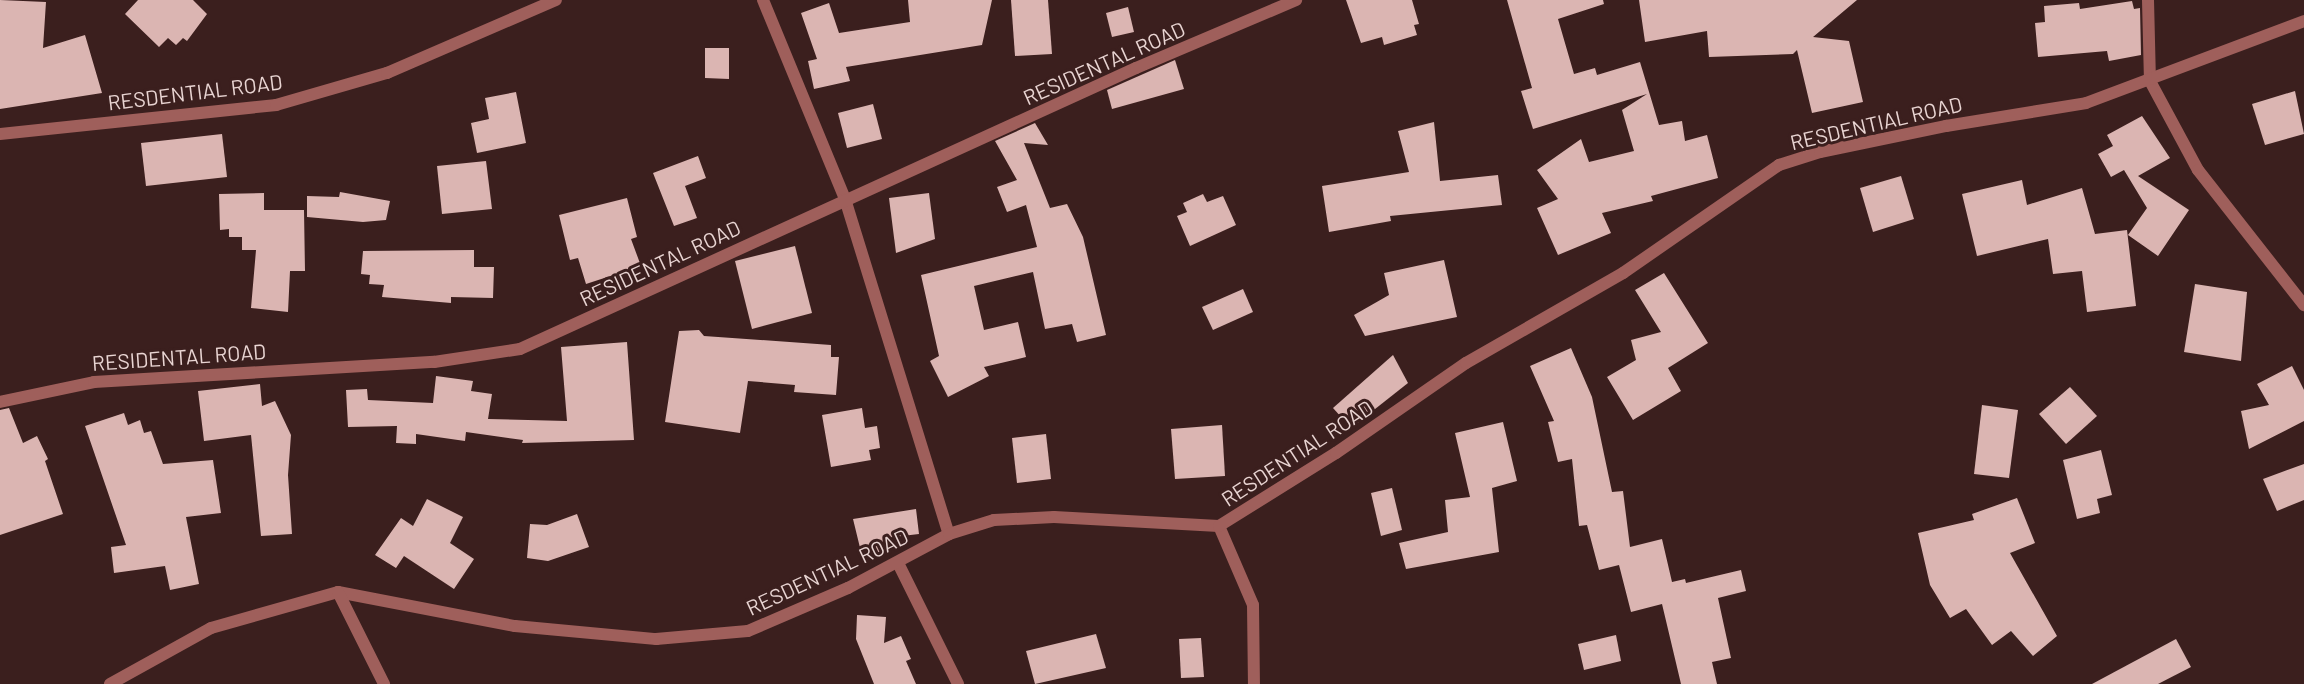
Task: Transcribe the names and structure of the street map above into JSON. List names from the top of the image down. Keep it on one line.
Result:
{"streets":{"street":["RESIDENTAL ROAD","RESDENTIAL ROAD"]}}
